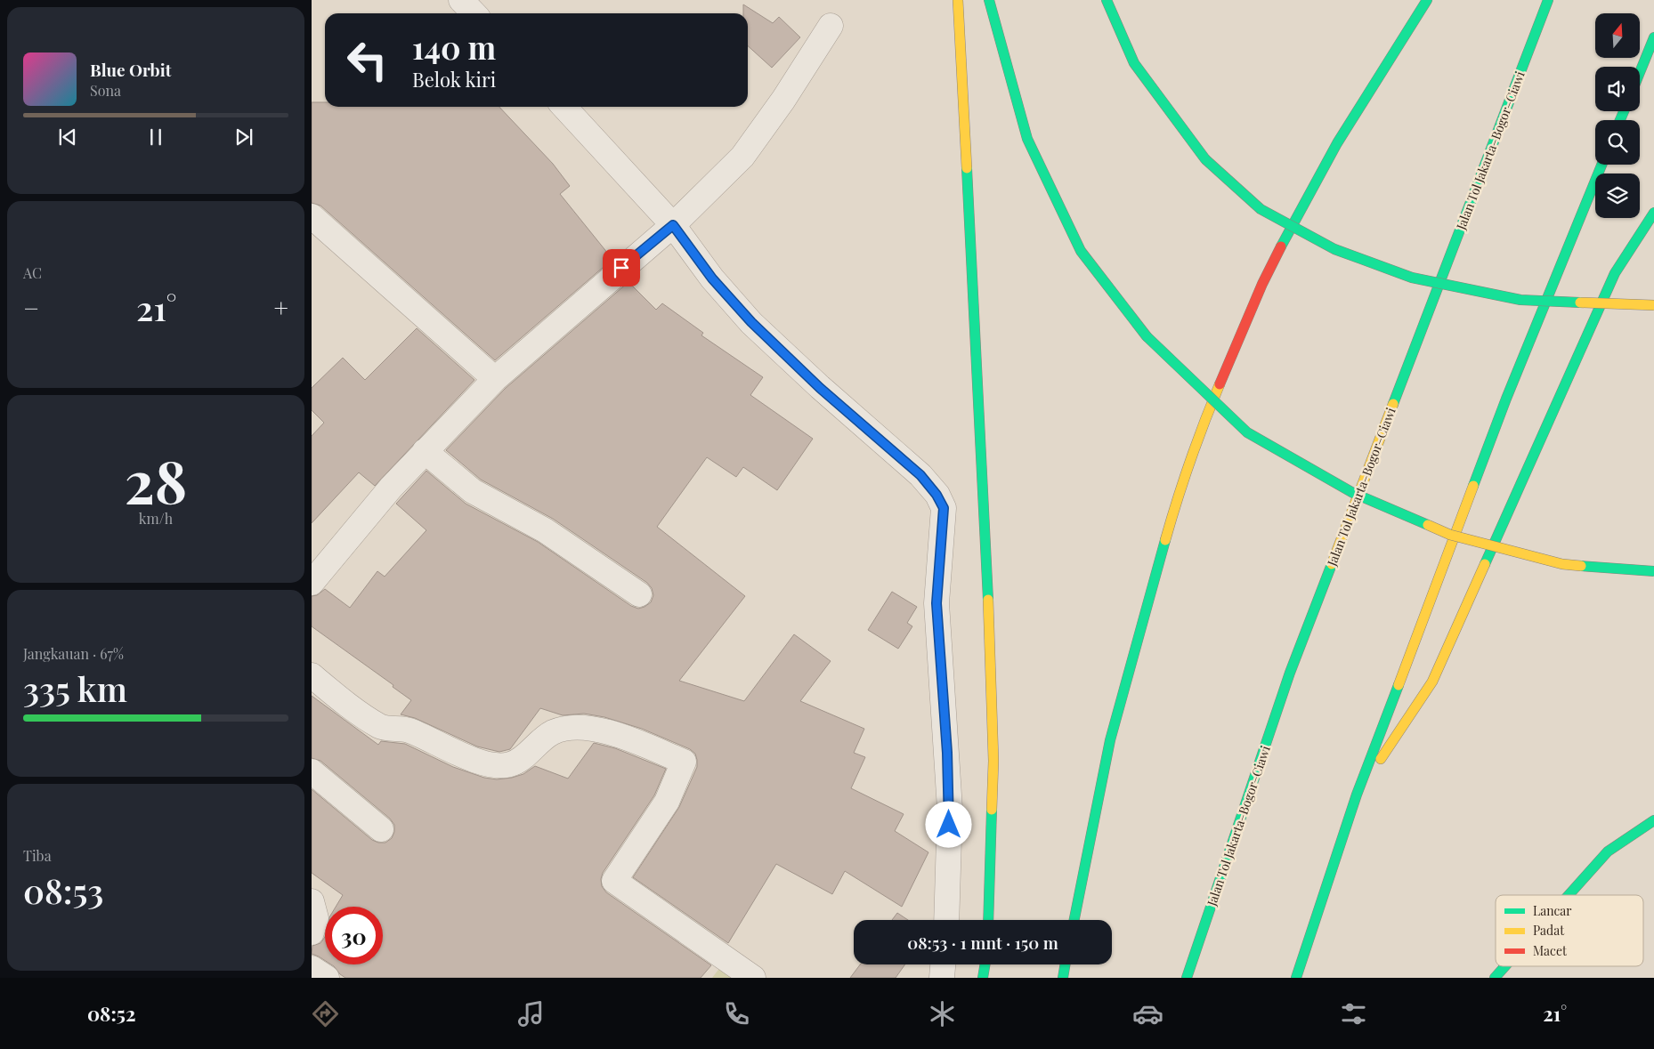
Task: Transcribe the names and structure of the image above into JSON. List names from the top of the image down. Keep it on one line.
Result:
{"streets":{"highway":["Jalan Tol Jakarta–Bogor–Ciawi"]},"legend":["Lancar","Padat","Macet"],"north":"top","page":{"turn":["140 m","Belok kiri"],"song":["Blue Orbit","Sona"],"tile":["AC",["28","km/h"],["Jangkauan · 67%","335 km"],["Tiba","08:53"]],"heat":["−","21°","+"],"limit":"30","trip":"08:53 · 1 mnt · 150 m","tabs":["08:52","21°"]}}
